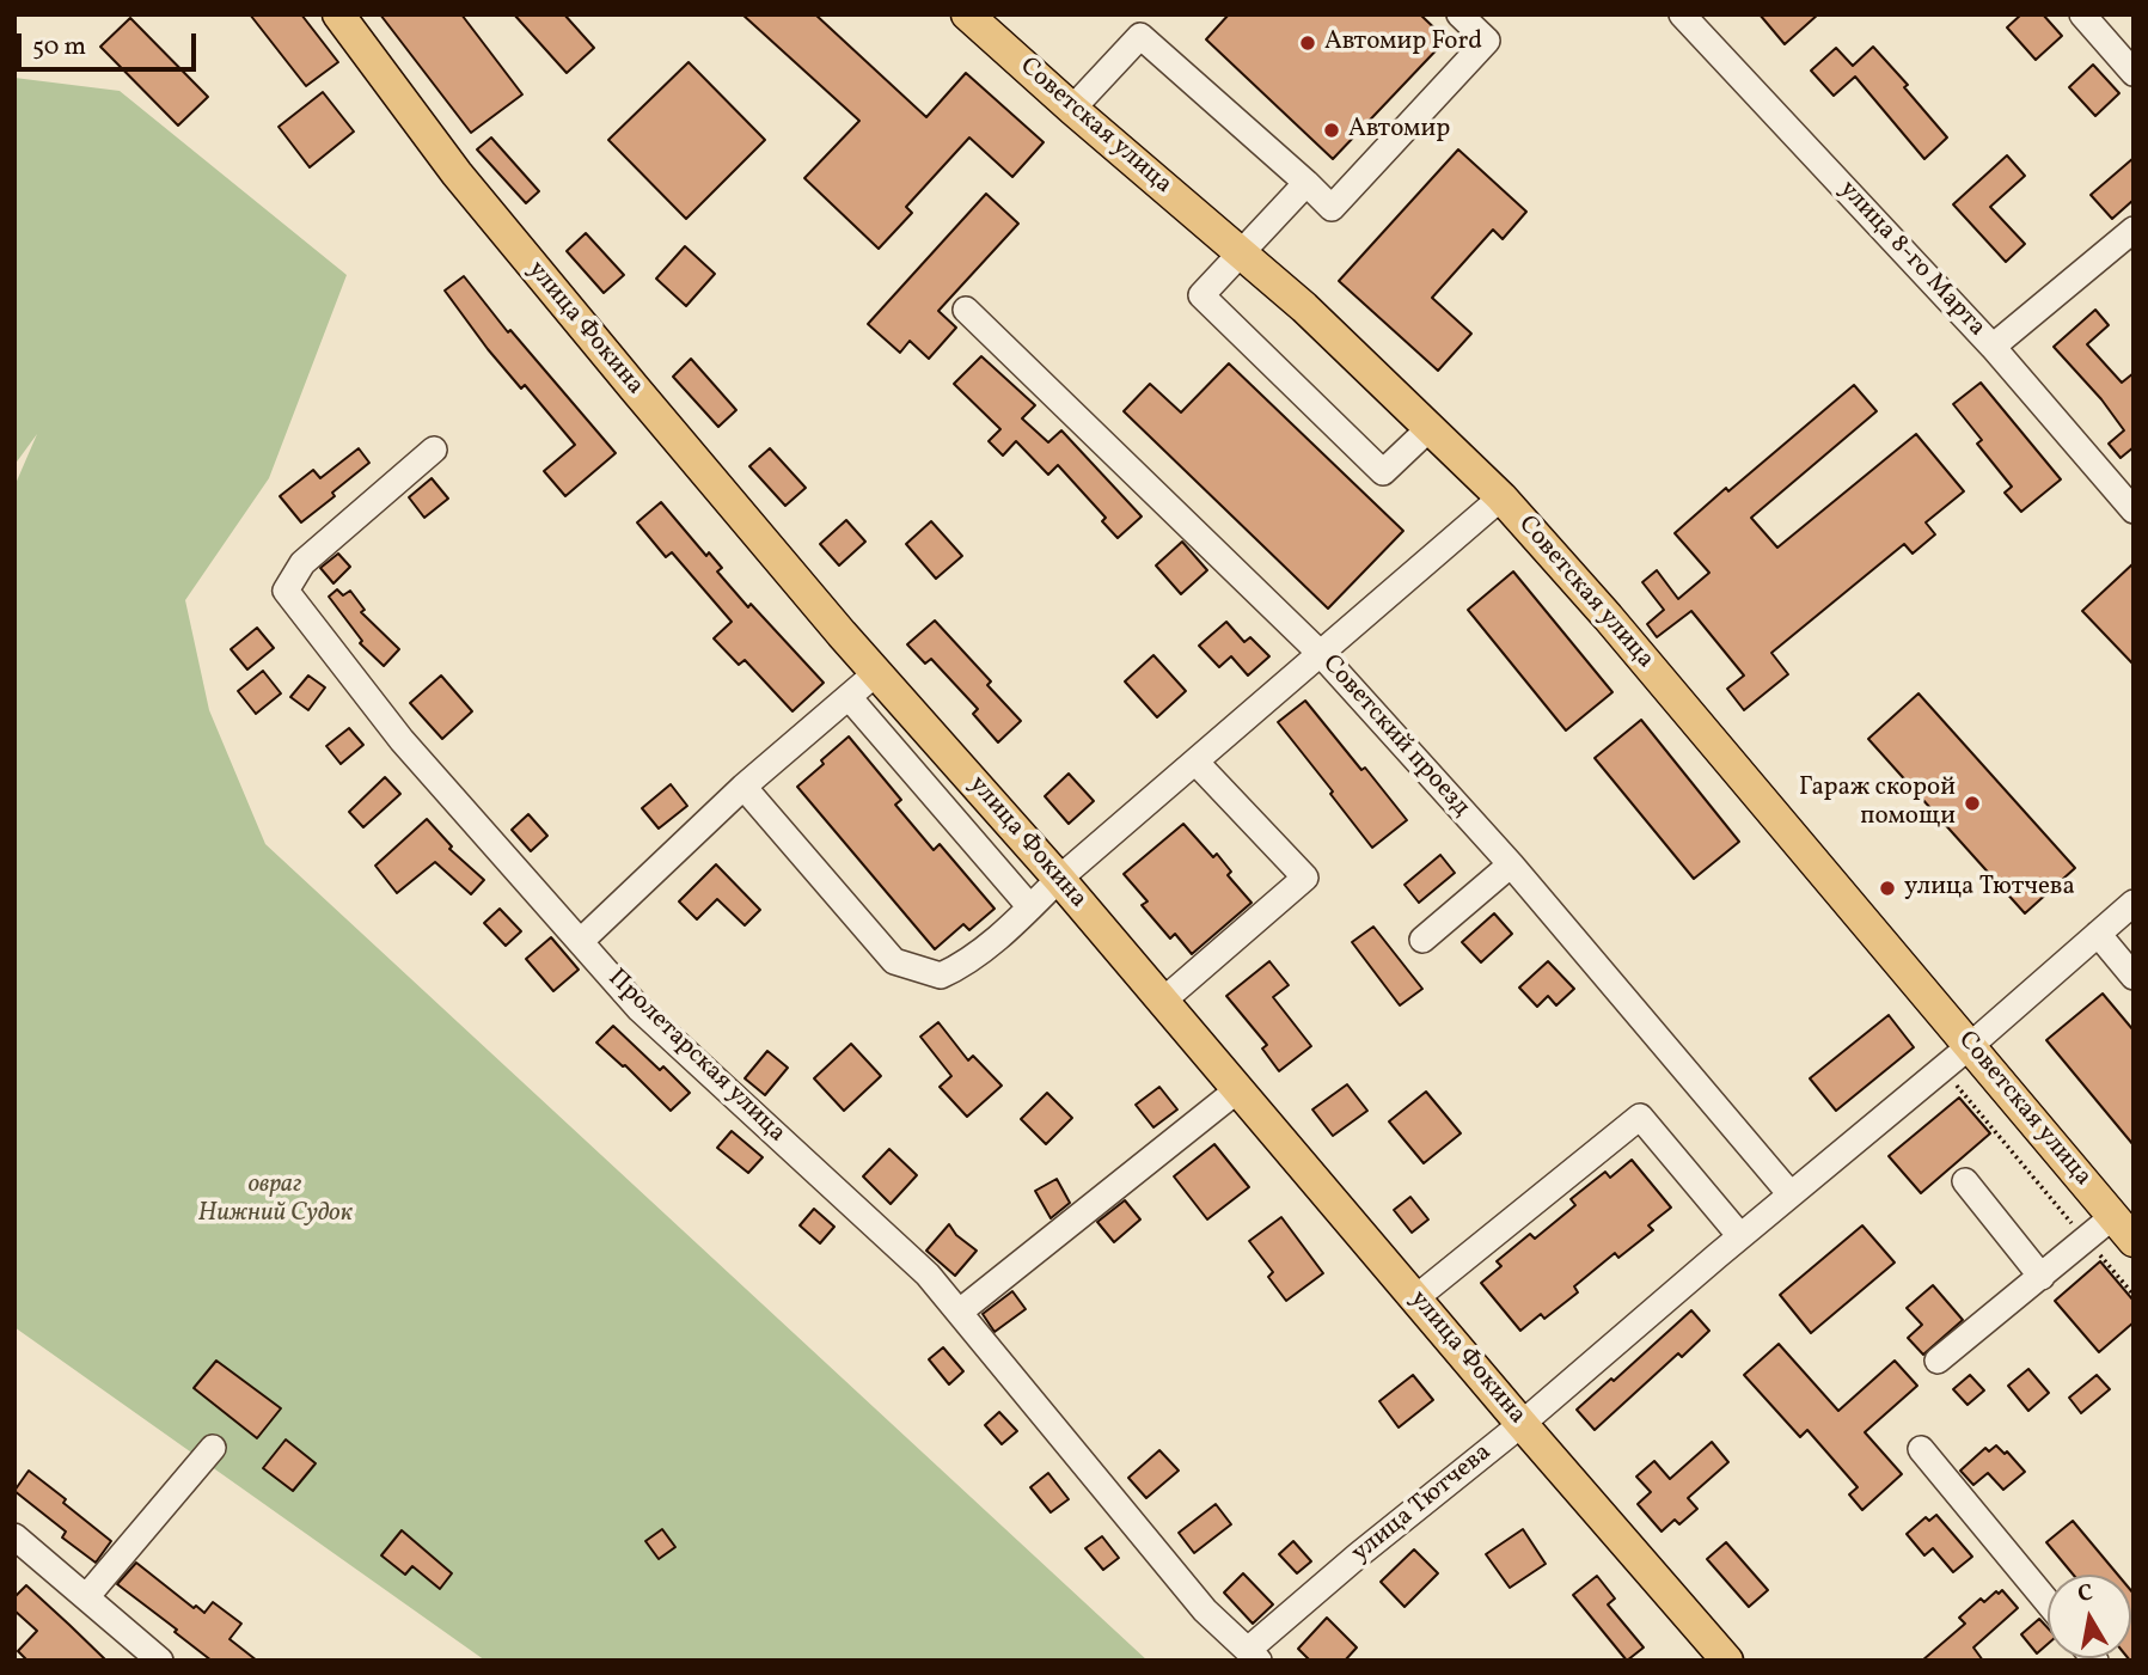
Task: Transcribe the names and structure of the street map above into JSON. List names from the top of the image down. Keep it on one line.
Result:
{"streets":{"main road":["Советская улица","улица Фокина"],"street":["улица 8-го Марта","Советский проезд","Пролетарская улица","улица Тютчева"]},"crossings":[["Советская улица","улица Тютчева"],["улица Фокина","улица Тютчева"],["Советский проезд","улица Тютчева"],["Пролетарская улица","улица Тютчева"]],"parks":["овраг Нижний Судок"],"places":["Автомир Ford","Автомир","Гараж скорой помощи","улица Тютчева"],"scale_bar":"50 m","north":"top"}
